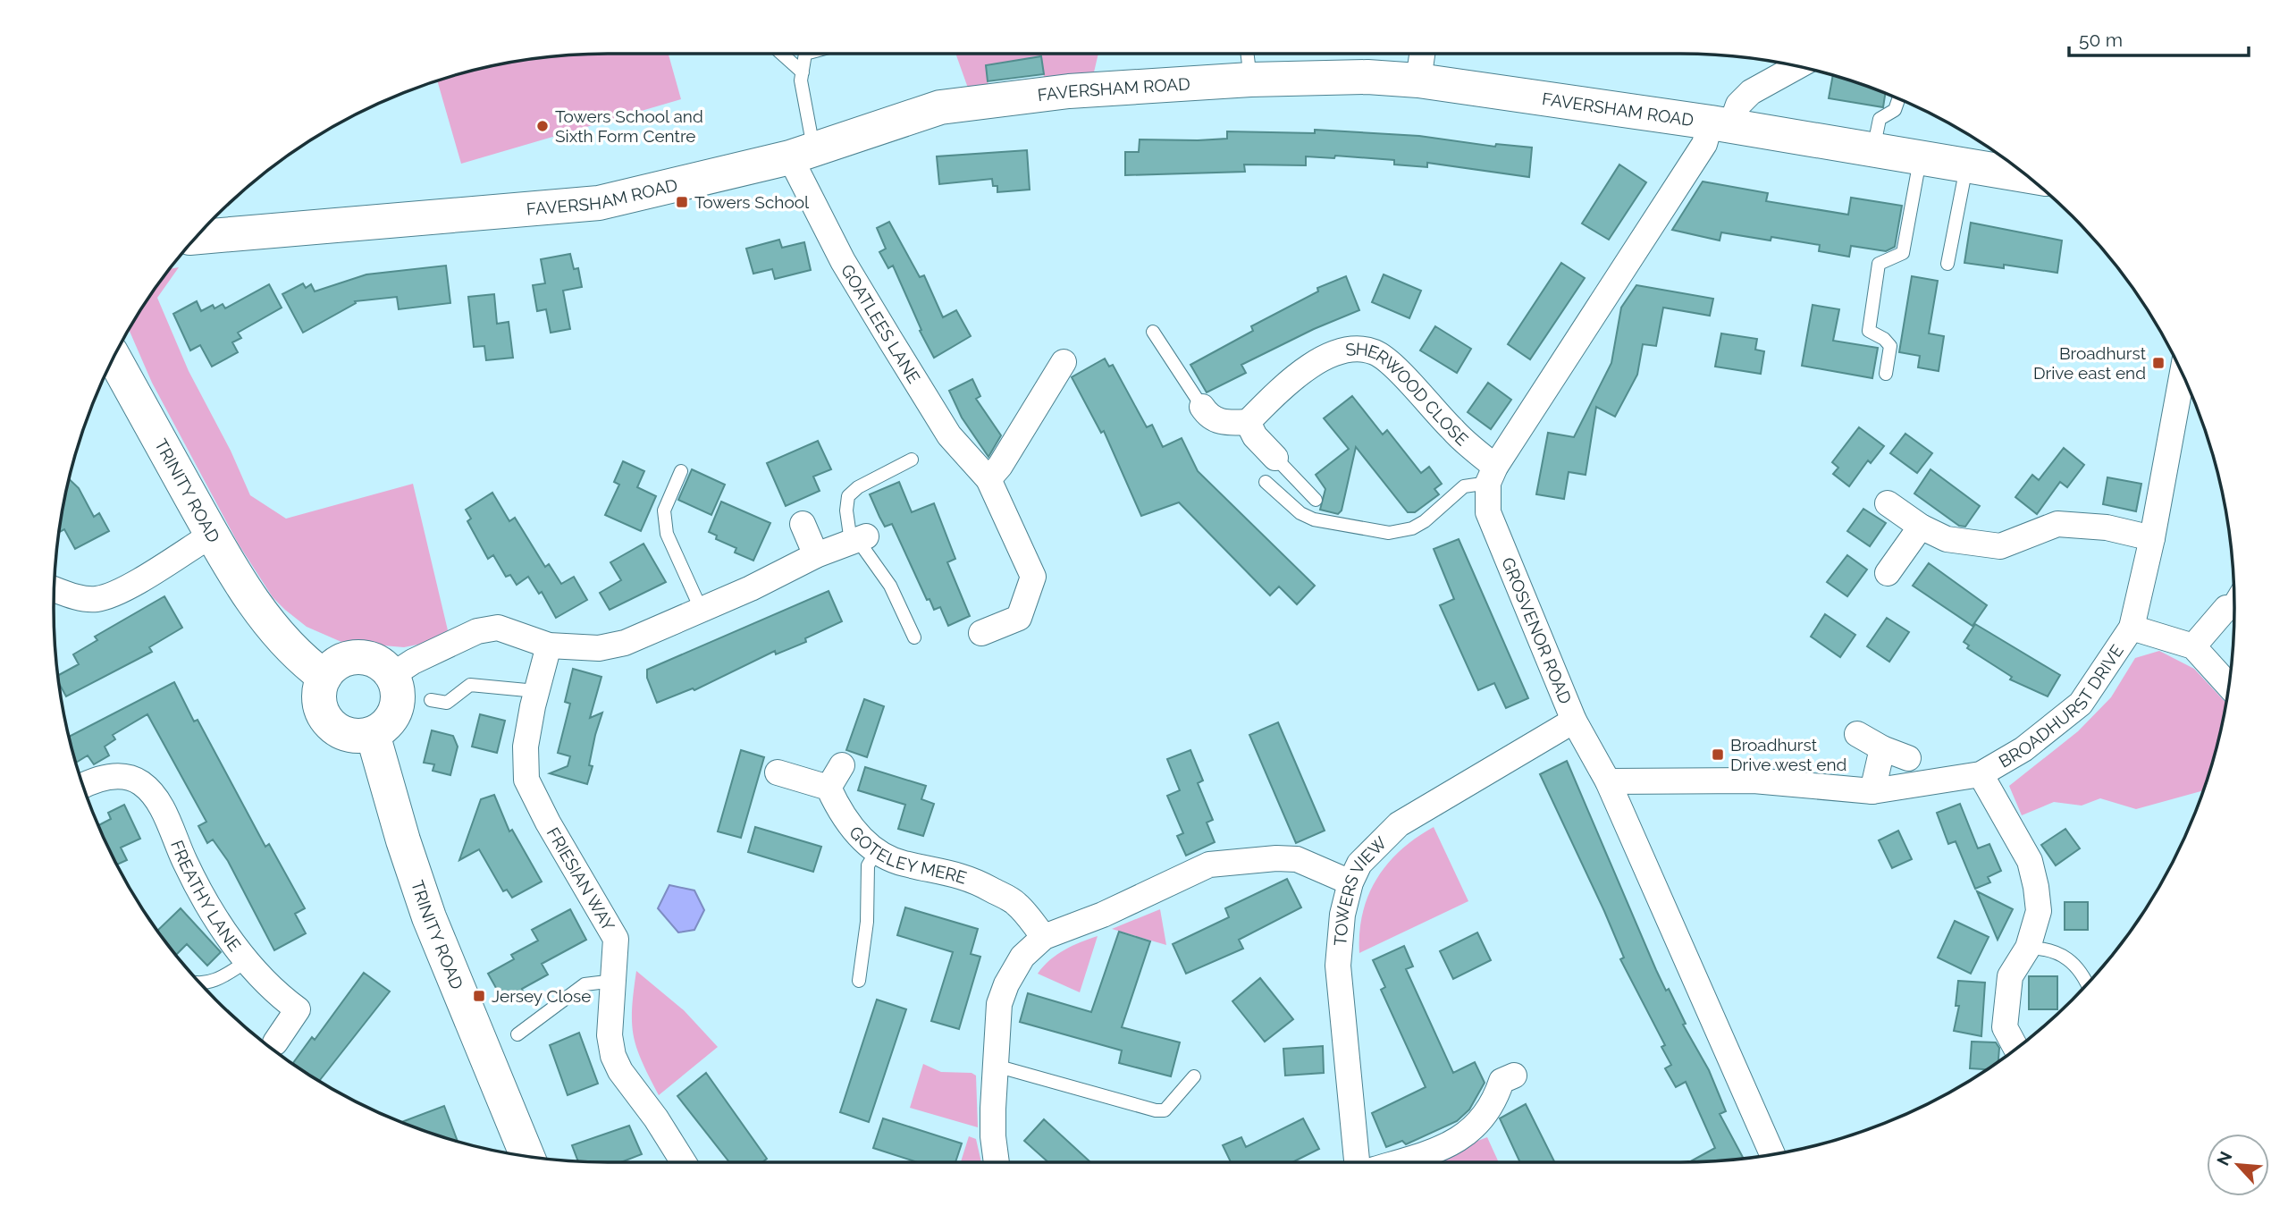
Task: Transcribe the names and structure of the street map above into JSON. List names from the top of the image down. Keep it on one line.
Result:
{"streets":{"main road":["FAVERSHAM ROAD","TRINITY ROAD"],"street":["GOATLEES LANE","SHERWOOD CLOSE","GROSVENOR ROAD","BROADHURST DRIVE","GOTELEY MERE","FRIESIAN WAY","TOWERS VIEW","FREATHY LANE"]},"crossings":[["FAVERSHAM ROAD","GOATLEES LANE"],["SHERWOOD CLOSE","GROSVENOR ROAD"],["GROSVENOR ROAD","BROADHURST DRIVE"],["GROSVENOR ROAD","TOWERS VIEW"]],"places":{"other":["Towers School and Sixth Form Centre"],"transit":["Towers School","Broadhurst Drive east end","Broadhurst Drive west end","Jersey Close"]},"scale_bar":"50 m","north":"top left"}
